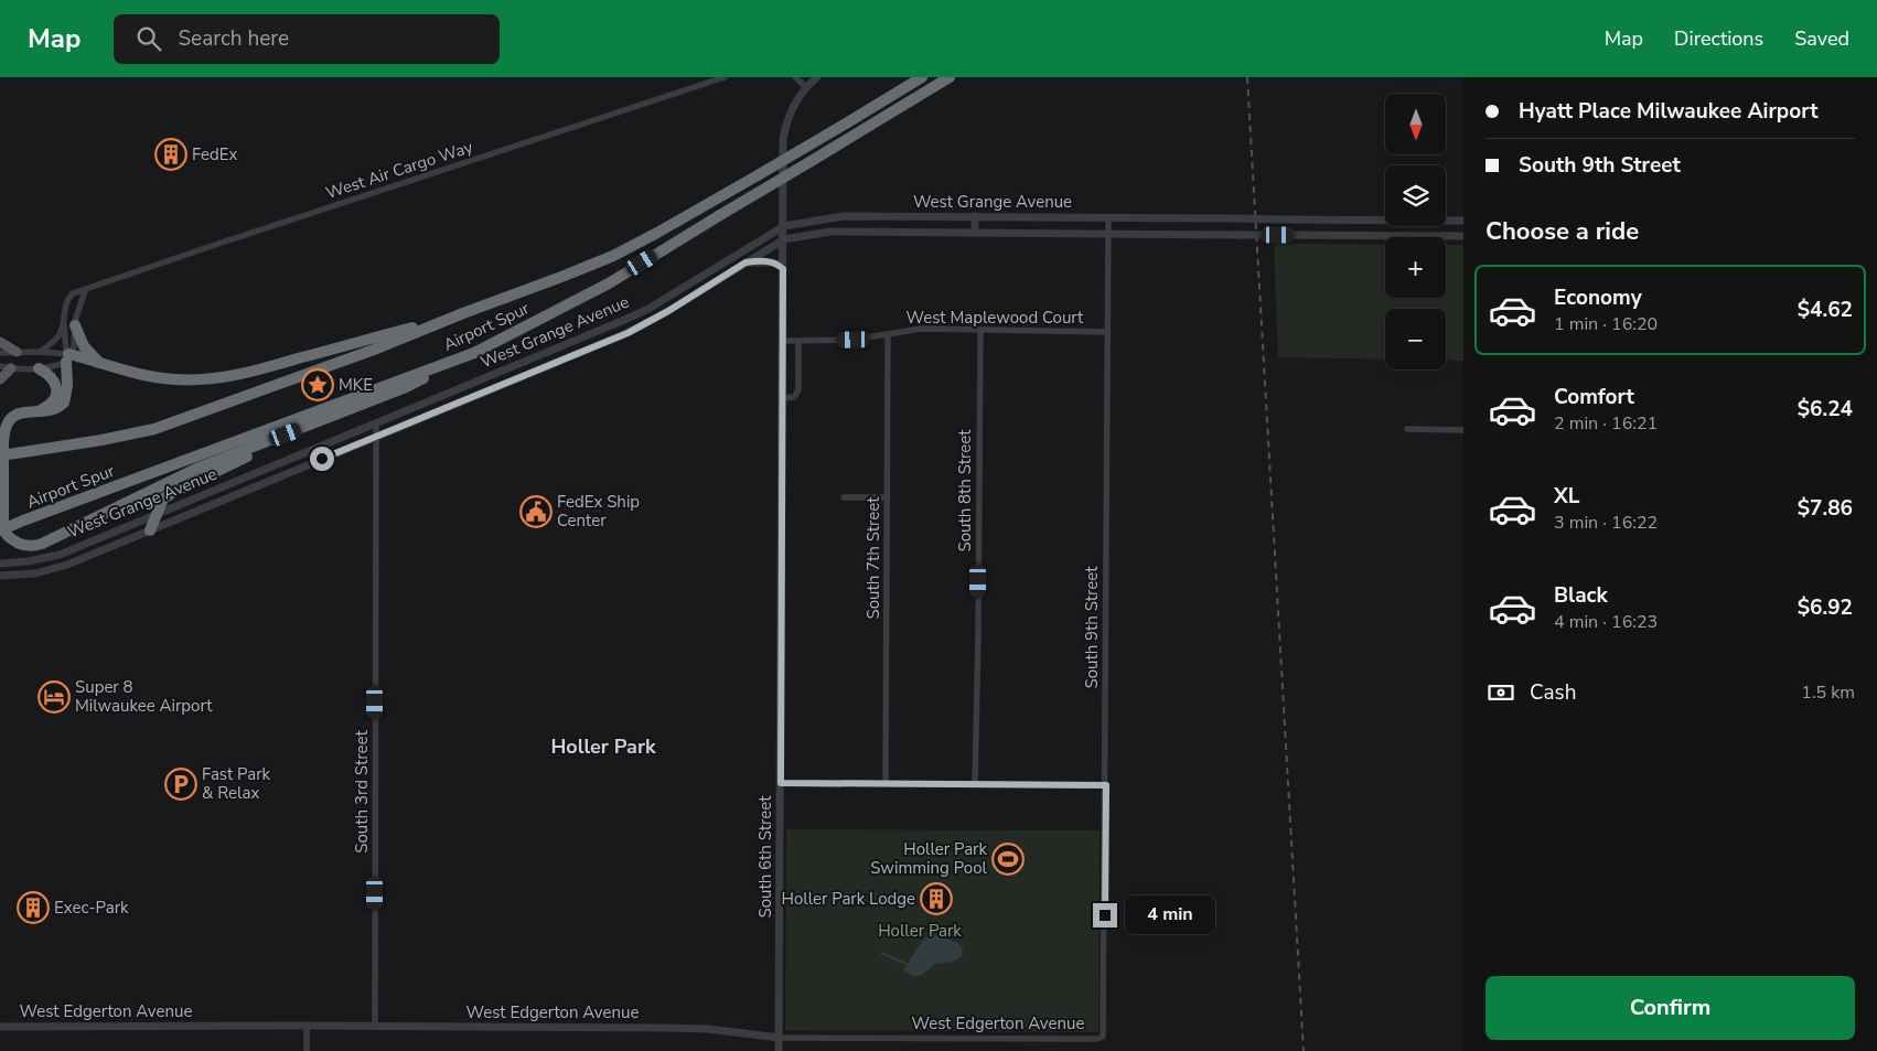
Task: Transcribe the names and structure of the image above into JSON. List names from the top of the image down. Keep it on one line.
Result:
{"streets":{"highway":["Airport Spur"],"street":["West Air Cargo Way","West Grange Avenue","West Maplewood Court","South 8th Street","South 7th Street","South 9th Street","South 3rd Street","South 6th Street","West Edgerton Avenue"]},"crossings":[["West Grange Avenue","South 9th Street"],["West Grange Avenue","South 3rd Street"],["West Grange Avenue","South 6th Street"],["West Maplewood Court","South 8th Street"],["West Maplewood Court","South 7th Street"],["West Maplewood Court","South 9th Street"],["West Maplewood Court","South 6th Street"],["South 9th Street","West Edgerton Avenue"],["South 3rd Street","West Edgerton Avenue"],["South 6th Street","West Edgerton Avenue"]],"districts":["Holler Park"],"parks":["Holler Park"],"places":{"building":["FedEx","Holler Park Lodge","Exec-Park"],"place":["MKE"],"public building":["FedEx Ship Center"],"hotel":["Super 8 Milwaukee Airport"],"parking":["Fast Park & Relax"],"sports":["Holler Park Swimming Pool"]},"north":"bottom","page":{"header":"Map","search":"Search here","nav":["Map","Directions","Saved"],"banner":["Hyatt Place Milwaukee Airport","South 9th Street"],"map_buttons":["+","−"],"heading":"Choose a ride","list":[{"name":"Economy","note":"1 min · 16:20","value":"$4.62"},{"name":"Comfort","note":"2 min · 16:21","value":"$6.24"},{"name":"XL","note":"3 min · 16:22","value":"$7.86"},{"name":"Black","note":"4 min · 16:23","value":"$6.92"}],"pay":["Cash","1.5 km"],"bubble":"4 min","buttons":"Confirm"}}
